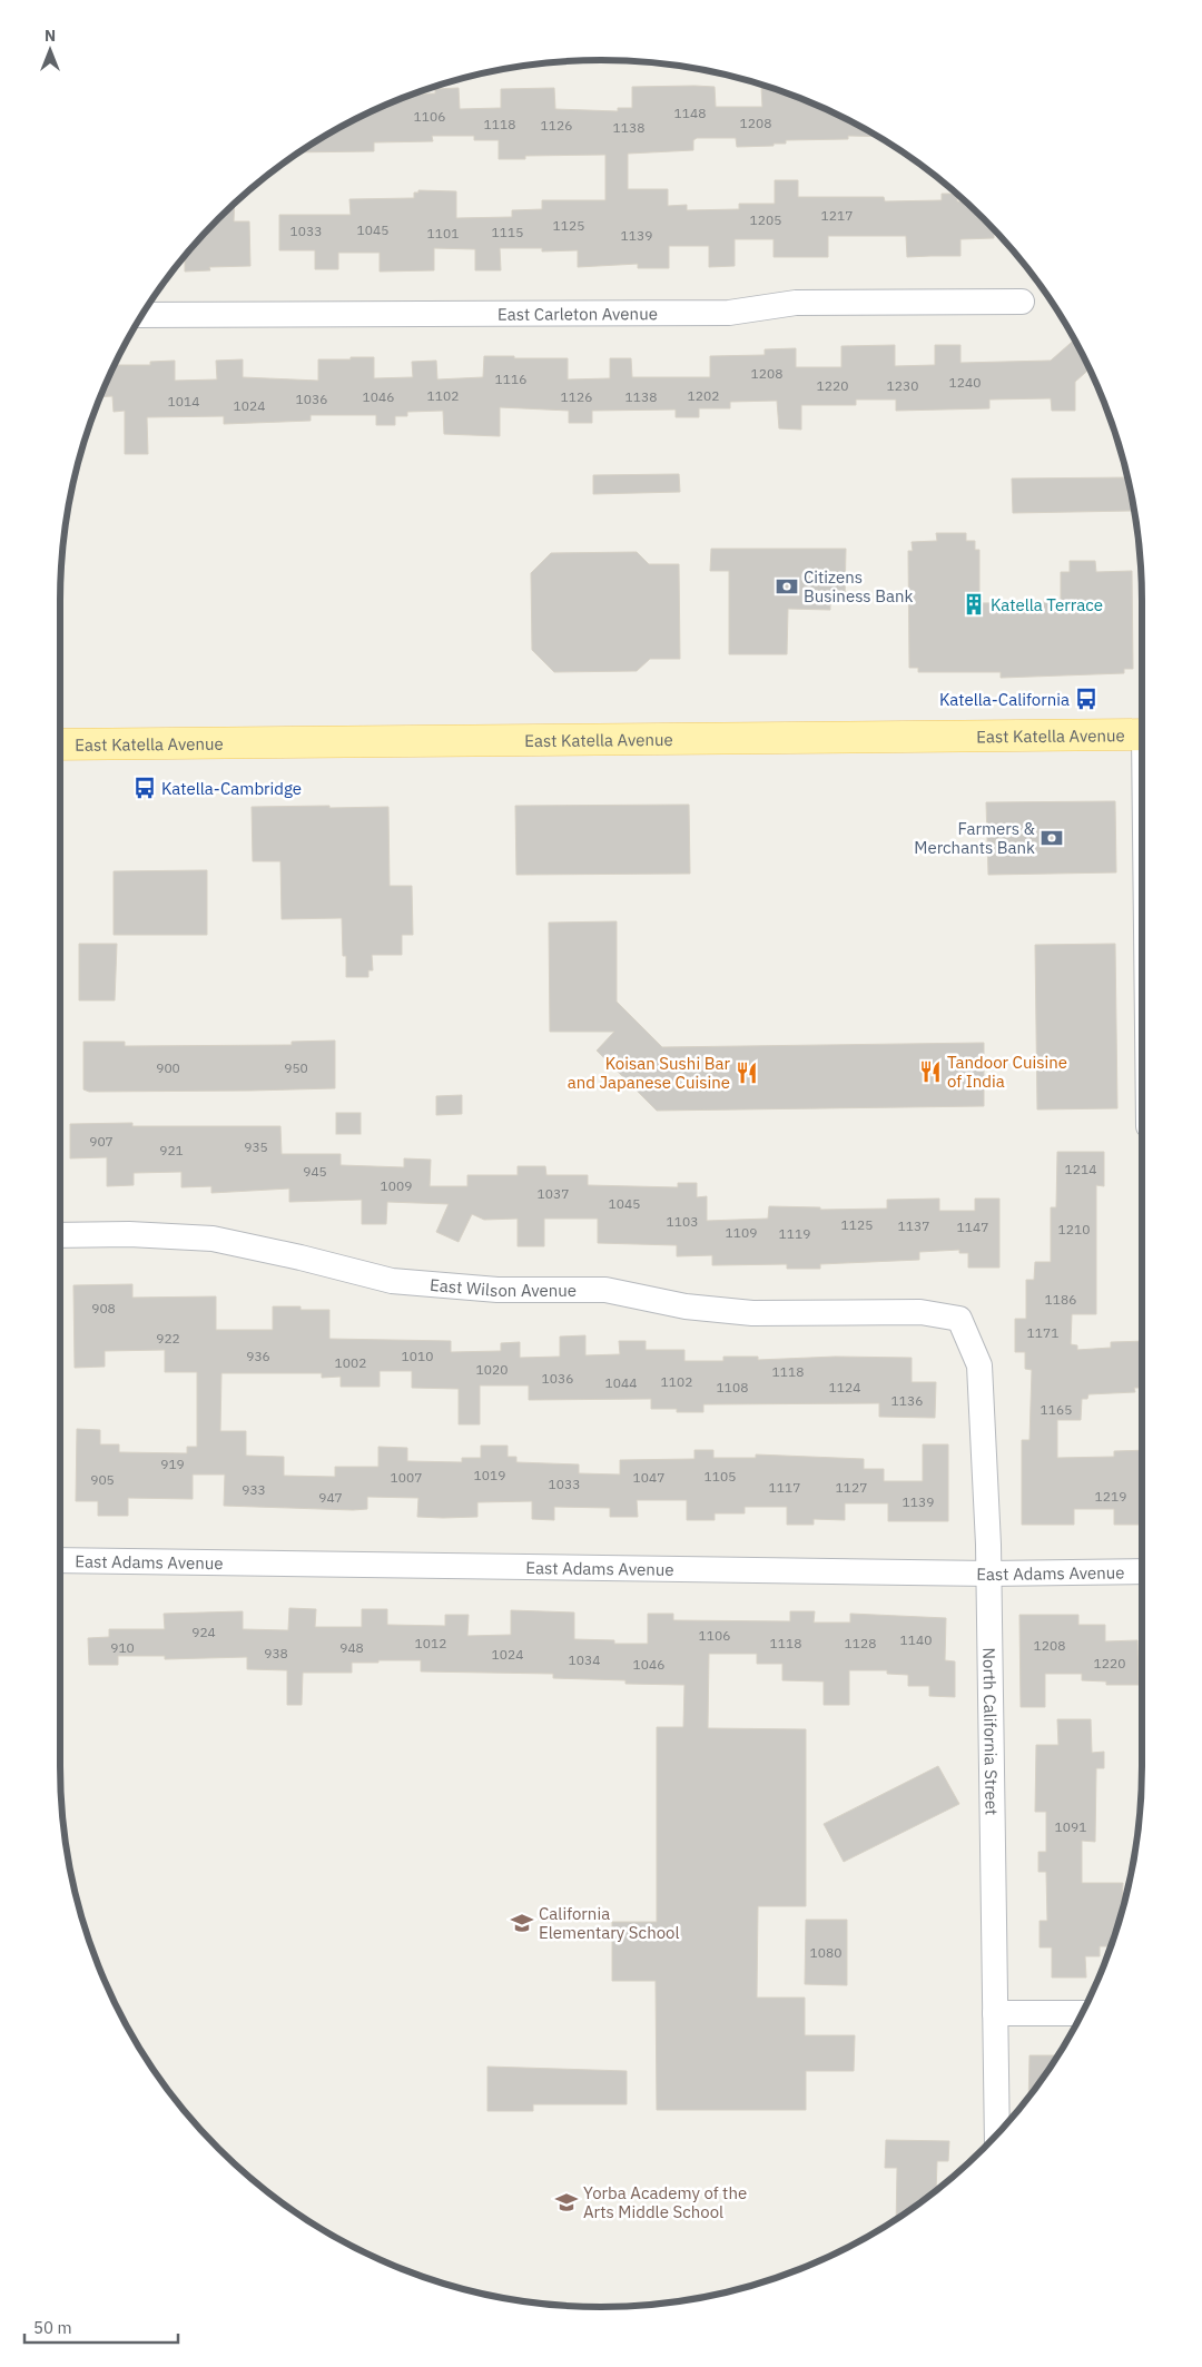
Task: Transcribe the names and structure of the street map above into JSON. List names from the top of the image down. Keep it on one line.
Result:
{"streets":{"main road":["East Katella Avenue"],"street":["East Carleton Avenue","East Wilson Avenue","East Adams Avenue","North California Street"]},"crossings":[["East Wilson Avenue","North California Street"],["East Adams Avenue","North California Street"]],"places":{"bank":["Citizens Business Bank","Farmers & Merchants Bank"],"building":["Katella Terrace"],"bus stop":["Katella-California","Katella-Cambridge"],"restaurant":["Tandoor Cuisine of India","Koisan Sushi Bar and Japanese Cuisine"],"school or university":["California Elementary School","Yorba Academy of the Arts Middle School"]},"house_numbers":["1148","1106","1208","1118","1126","1138","1217","1205","1125","1045","1033","1115","1101","1139","1208","1116","1240","1220","1230","1102","1202","1046","1126","1138","1036","1014","1024","900","950","907","935","921","1214","945","1009","1037","1045","1103","1125","1137","1147","1210","1109","1119","1186","908","1171","922","936","1010","1002","1020","1118","1036","1102","1044","1108","1124","1136","1165","919","1019","1105","1007","1047","905","1033","1117","1127","933","1219","947","1139","924","1106","1140","1012","1118","1128","1208","910","948","938","1024","1034","1220","1046","1091","1080"],"scale_bar":"50 m","north":"top"}
